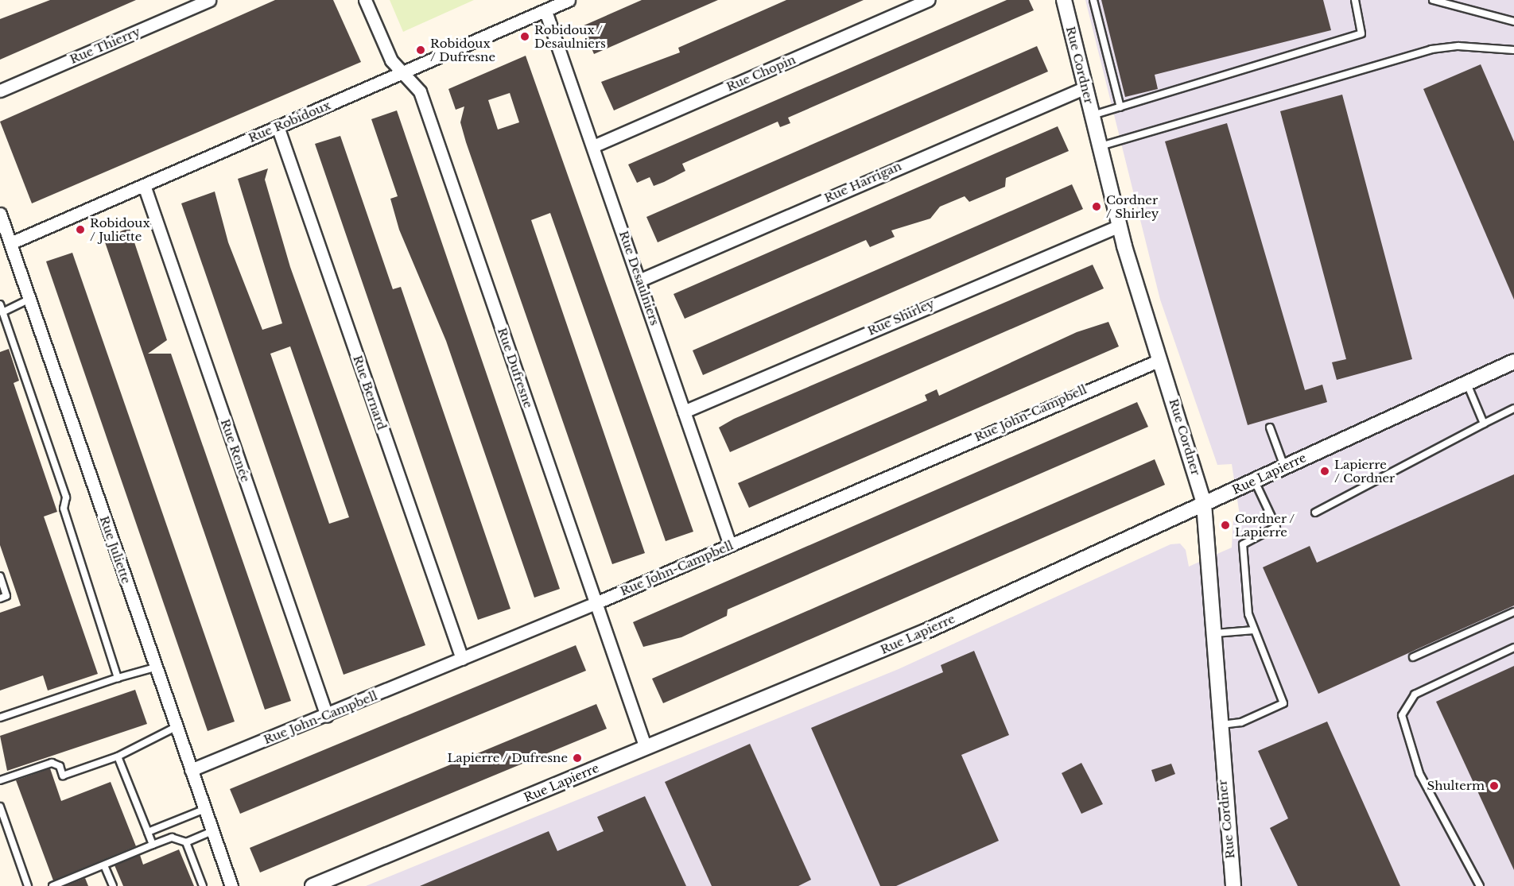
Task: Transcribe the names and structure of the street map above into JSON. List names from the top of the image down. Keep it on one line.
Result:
{"streets":{"street":["Rue Thierry","Rue Cordner","Rue Chopin","Rue Robidoux","Rue Harrigan","Rue Desaulniers","Rue Shirley","Rue Dufresne","Rue Bernard","Rue John-Campbell","Rue Renée","Rue Lapierre","Rue Juliette"]},"crossings":[["Rue Cordner","Rue Harrigan"],["Rue Cordner","Rue Shirley"],["Rue Cordner","Rue John-Campbell"],["Rue Cordner","Rue Lapierre"],["Rue Chopin","Rue Desaulniers"],["Rue Robidoux","Rue Desaulniers"],["Rue Robidoux","Rue Dufresne"],["Rue Robidoux","Rue Bernard"],["Rue Robidoux","Rue Renée"],["Rue Robidoux","Rue Juliette"],["Rue Harrigan","Rue Desaulniers"],["Rue Desaulniers","Rue Shirley"],["Rue Desaulniers","Rue John-Campbell"],["Rue Dufresne","Rue John-Campbell"],["Rue Dufresne","Rue Lapierre"],["Rue Bernard","Rue John-Campbell"],["Rue John-Campbell","Rue Renée"],["Rue John-Campbell","Rue Juliette"]],"places":["Robidoux / Desaulniers","Robidoux / Dufresne","Cordner / Shirley","Robidoux / Juliette","Lapierre / Cordner","Cordner / Lapierre","Lapierre / Dufresne","Shulterm"]}
